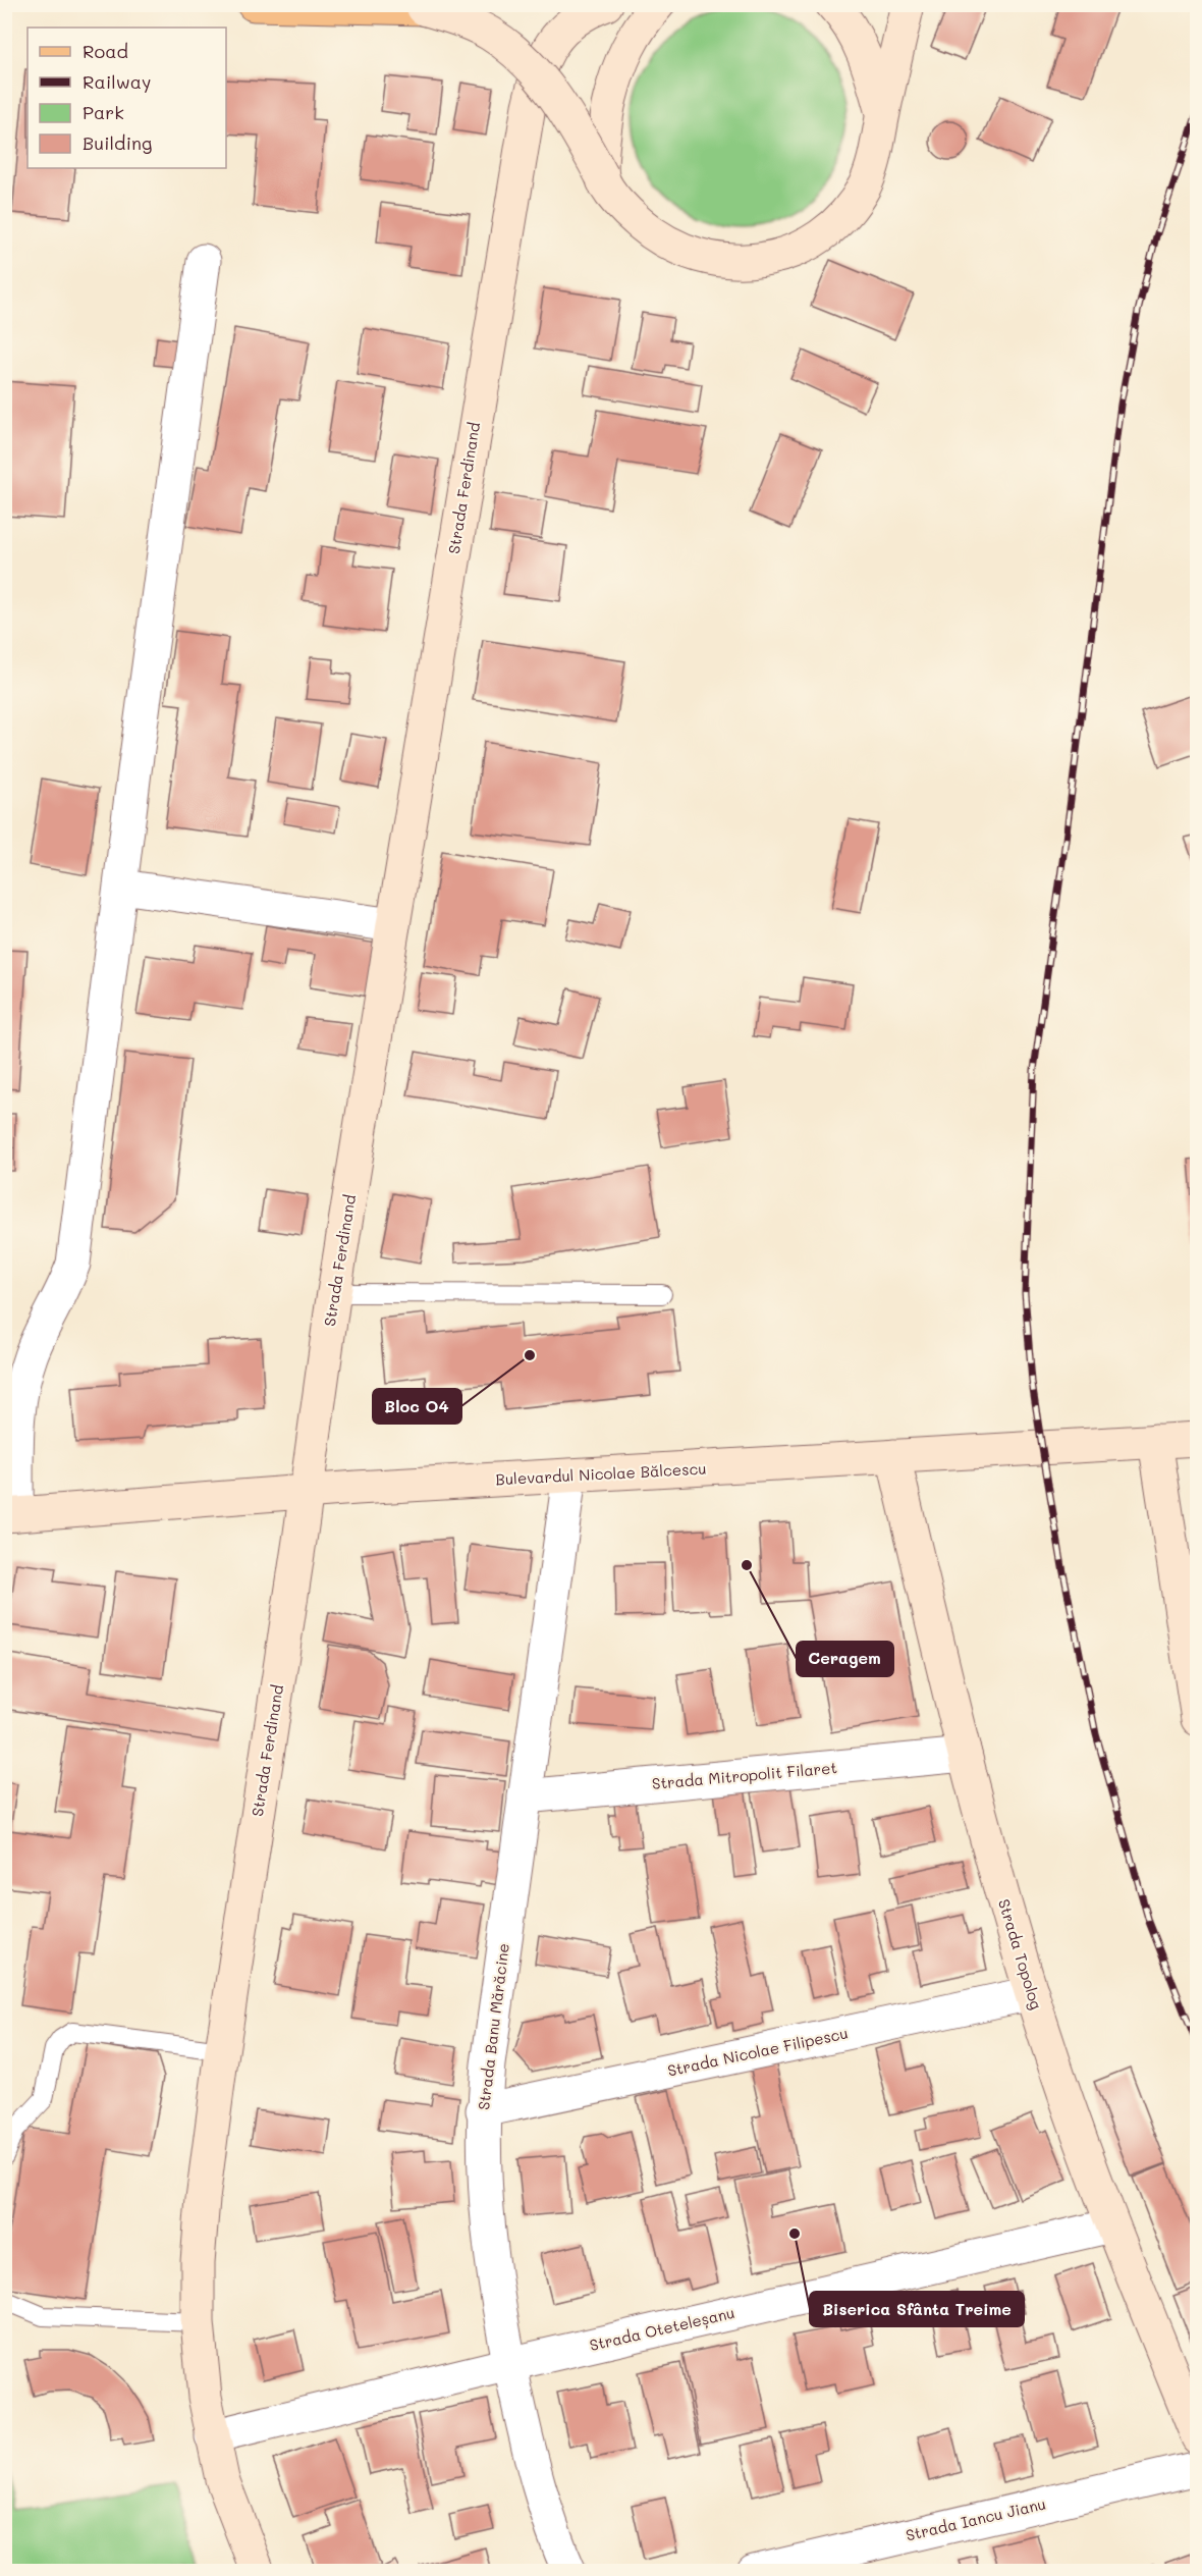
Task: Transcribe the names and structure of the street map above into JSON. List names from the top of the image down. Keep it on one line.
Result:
{"streets":{"main road":["Strada Ferdinand","Bulevardul Nicolae Bălcescu","Strada Topolog"],"street":["Strada Mitropolit Filaret","Strada Banu Mărăcine","Strada Nicolae Filipescu","Strada Oteteleșanu","Strada Iancu Jianu"]},"crossings":[["Strada Ferdinand","Bulevardul Nicolae Bălcescu"],["Strada Ferdinand","Strada Oteteleșanu"],["Bulevardul Nicolae Bălcescu","Strada Topolog"],["Bulevardul Nicolae Bălcescu","Strada Banu Mărăcine"],["Strada Mitropolit Filaret","Strada Topolog"],["Strada Mitropolit Filaret","Strada Banu Mărăcine"],["Strada Topolog","Strada Nicolae Filipescu"],["Strada Topolog","Strada Oteteleșanu"],["Strada Banu Mărăcine","Strada Nicolae Filipescu"],["Strada Banu Mărăcine","Strada Oteteleșanu"]],"places":["Bloc O4","Ceragem","Biserica Sfânta Treime"],"legend":["Road","Railway","Park","Building"]}
